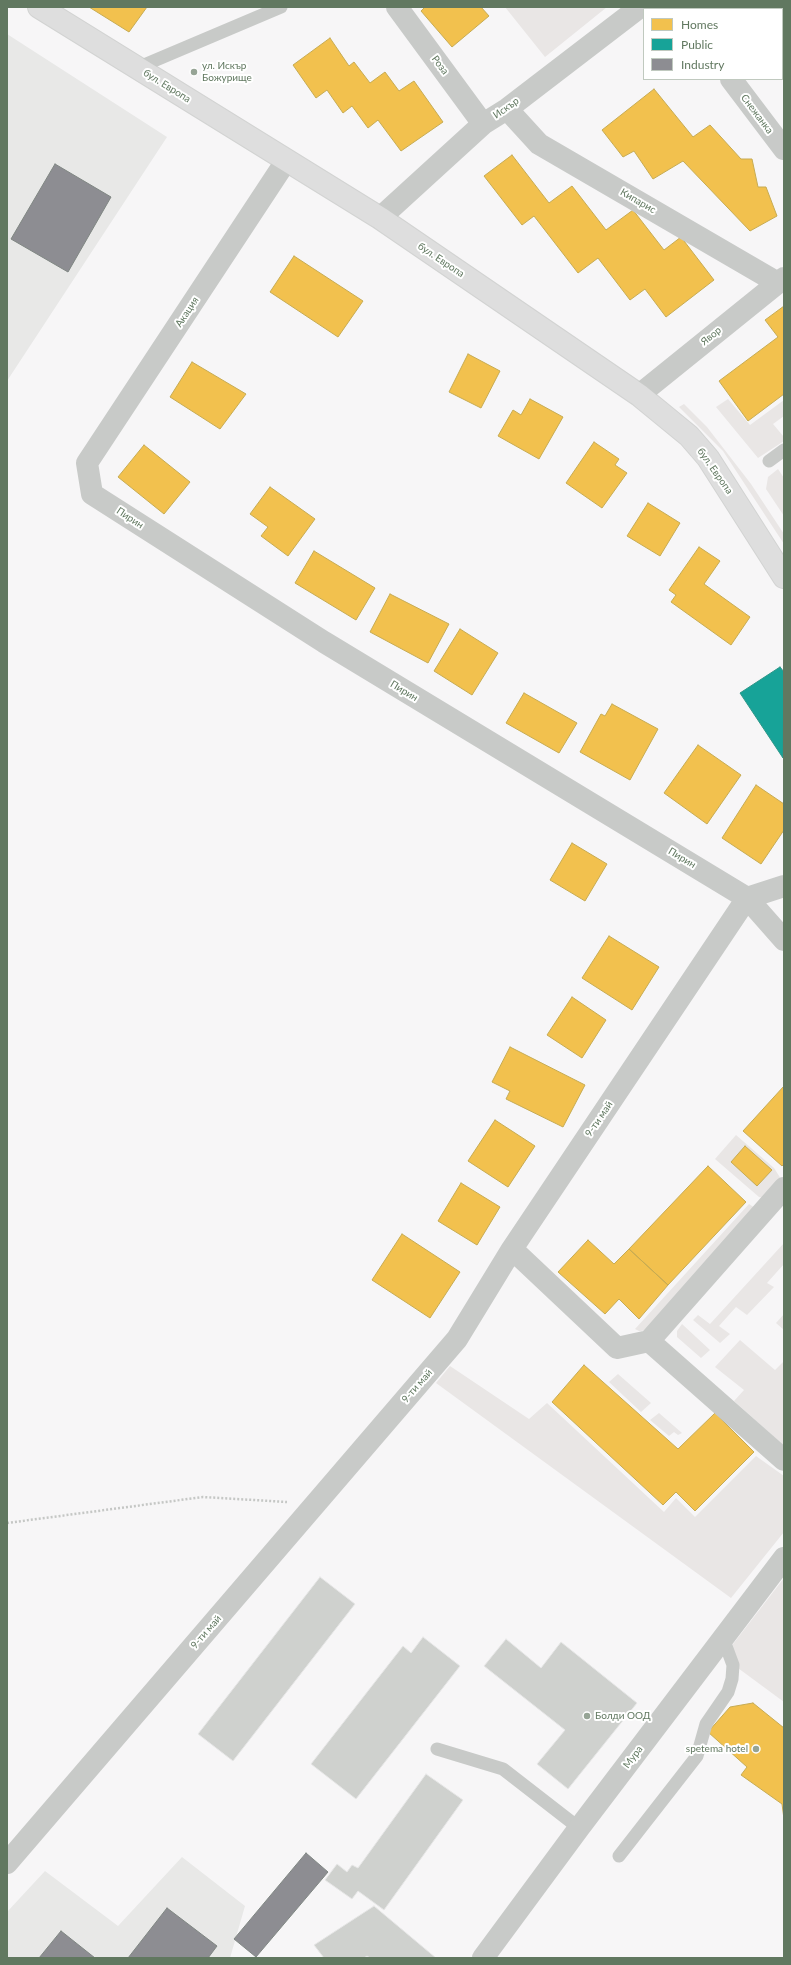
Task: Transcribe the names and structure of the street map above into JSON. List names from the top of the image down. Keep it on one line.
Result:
{"streets":{"street":["Роза","бул. Европа","Искър","Снежанка","Кипарис","Акация","Явор","Пирин","9-ти май","Мура"]},"crossings":[["Роза","Искър"],["бул. Европа","Искър"],["бул. Европа","Акация"],["бул. Европа","Явор"],["Искър","Кипарис"],["Кипарис","Явор"],["Акация","Пирин"],["Пирин","9-ти май"]],"places":["ул. Искър Божурище","Болди ООД","spetema hotel"],"legend":["Homes","Public","Industry"]}
